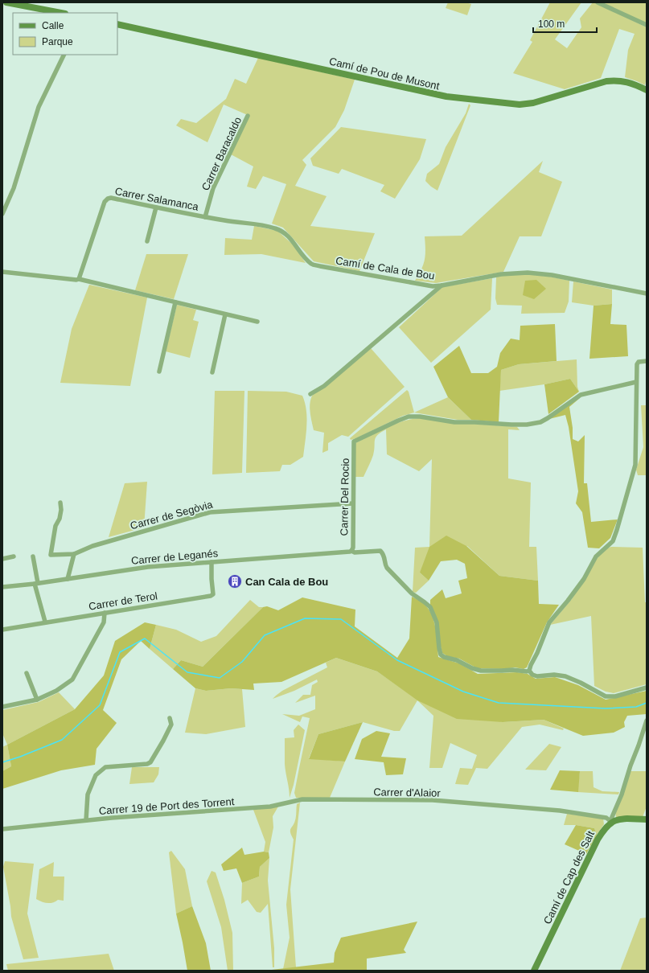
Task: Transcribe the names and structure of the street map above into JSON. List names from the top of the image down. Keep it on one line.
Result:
{"streets":{"street":["Camí de Pou de Musont","Carrer Baracaldo","Carrer Salamanca","Camí de Cala de Bou","Carrer Del Rocio","Carrer de Segòvia","Carrer de Leganés","Carrer de Terol","Carrer d'Alaior","Carrer 19 de Port des Torrent","Camí de Cap des Salt"]},"crossings":[["Carrer Baracaldo","Carrer Salamanca"],["Carrer Salamanca","Camí de Cala de Bou"],["Carrer Del Rocio","Carrer de Segòvia"],["Carrer Del Rocio","Carrer de Leganés"],["Carrer de Leganés","Carrer de Terol"],["Carrer d'Alaior","Carrer 19 de Port des Torrent"],["Carrer d'Alaior","Camí de Cap des Salt"]],"places":{"building":["Can Cala de Bou"]},"legend":["Calle","Parque"],"scale_bar":"100 m"}
